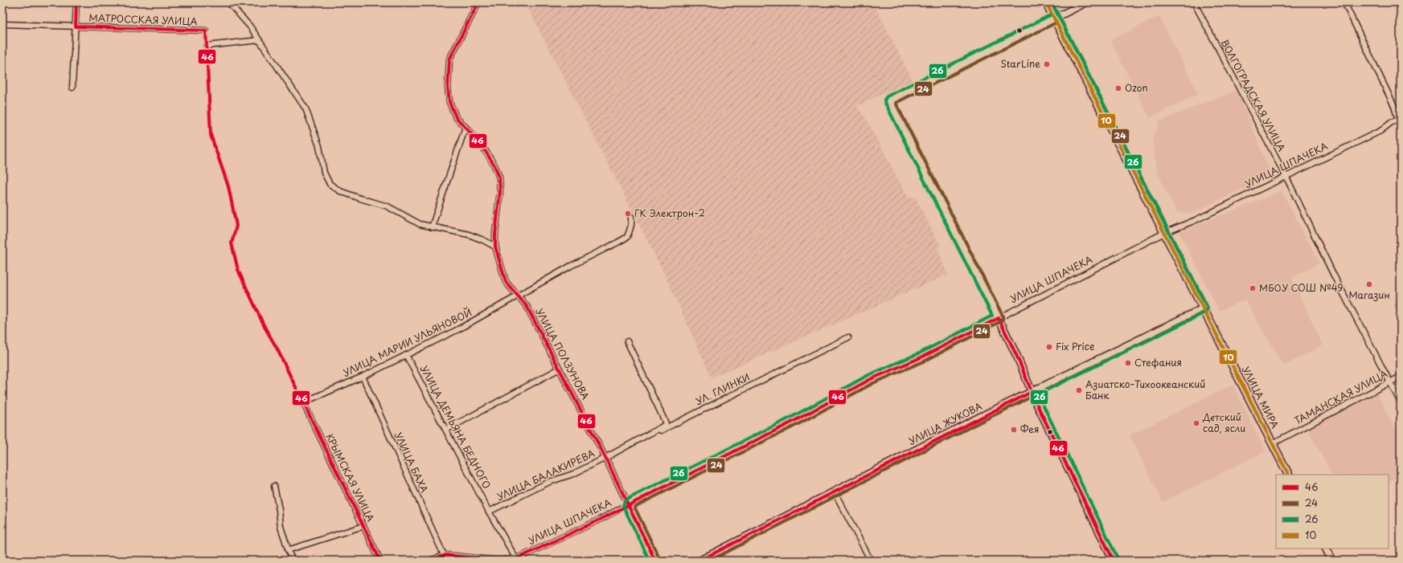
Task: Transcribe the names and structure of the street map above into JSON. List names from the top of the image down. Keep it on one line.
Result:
{"streets":{"main road":["УЛИЦА МИРА"],"street":["МАТРОССКАЯ УЛИЦА","ВОЛГОГРАДСКАЯ УЛИЦА","УЛИЦА ШПАЧЕКА","УЛИЦА МАРИИ УЛЬЯНОВОЙ","УЛИЦА ПОЛЗУНОВА","УЛ. ГЛИНКИ","ТАМАНСКАЯ УЛИЦА","УЛИЦА ЖУКОВА","УЛИЦА ДЕМЬЯНА БЕДНОГО","УЛИЦА БАХА","УЛИЦА БАЛАКИРЕВА","КРЫМСКАЯ УЛИЦА"]},"crossings":[["ВОЛГОГРАДСКАЯ УЛИЦА","УЛИЦА ШПАЧЕКА"],["ВОЛГОГРАДСКАЯ УЛИЦА","ТАМАНСКАЯ УЛИЦА"],["УЛИЦА ШПАЧЕКА","УЛИЦА ПОЛЗУНОВА"],["УЛИЦА ШПАЧЕКА","УЛИЦА МИРА"],["УЛИЦА ШПАЧЕКА","УЛИЦА ДЕМЬЯНА БЕДНОГО"],["УЛИЦА ШПАЧЕКА","УЛИЦА БАХА"],["УЛИЦА МАРИИ УЛЬЯНОВОЙ","УЛИЦА ПОЛЗУНОВА"],["УЛИЦА МАРИИ УЛЬЯНОВОЙ","УЛИЦА ДЕМЬЯНА БЕДНОГО"],["УЛИЦА МАРИИ УЛЬЯНОВОЙ","УЛИЦА БАХА"],["УЛИЦА МАРИИ УЛЬЯНОВОЙ","КРЫМСКАЯ УЛИЦА"],["УЛИЦА ПОЛЗУНОВА","УЛ. ГЛИНКИ"],["УЛИЦА ПОЛЗУНОВА","УЛИЦА БАЛАКИРЕВА"],["УЛ. ГЛИНКИ","УЛИЦА БАЛАКИРЕВА"],["УЛИЦА МИРА","ТАМАНСКАЯ УЛИЦА"],["УЛИЦА МИРА","УЛИЦА ЖУКОВА"],["УЛИЦА ДЕМЬЯНА БЕДНОГО","УЛИЦА БАЛАКИРЕВА"]],"places":["StarLine","Ozon","ГК Электрон-2","Магазин","МБОУ СОШ №49","Fix Price","Стефания","Азиатско-Тихоокеанский Банк","Детский сад, ясли","Фея"],"lines":["transit line 46","transit line 24","transit line 26","transit line 10"],"legend":["46","24","26","10"]}
